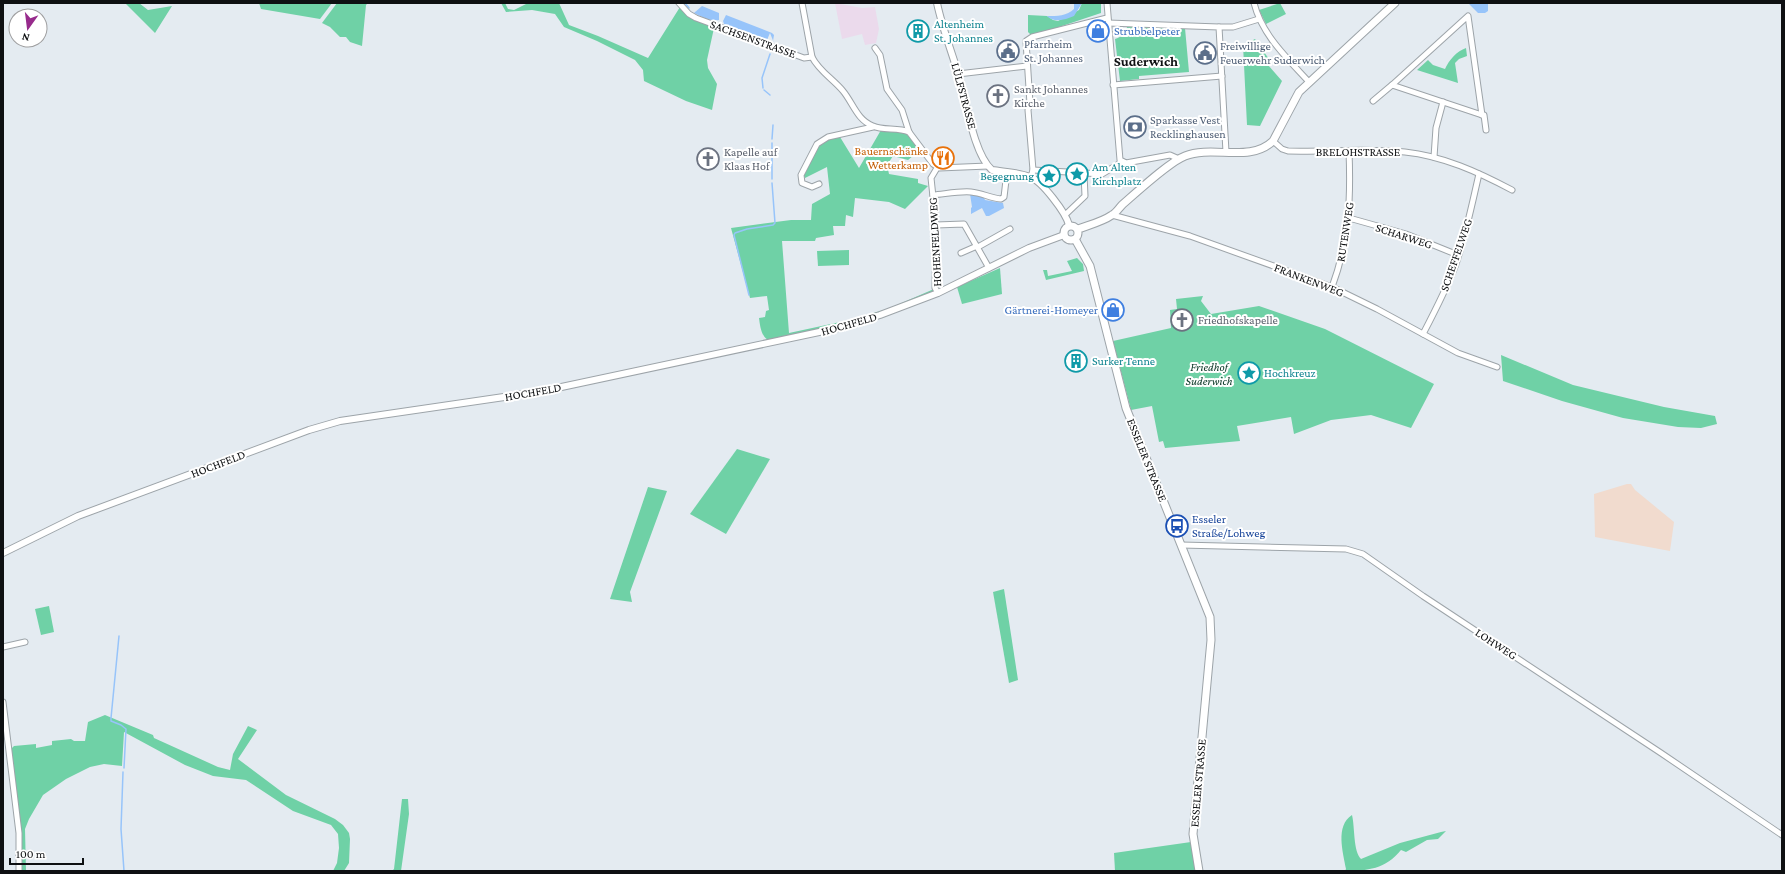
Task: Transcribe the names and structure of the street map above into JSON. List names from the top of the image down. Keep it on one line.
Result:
{"streets":{"main road":["ESSELER STRASSE"],"street":["SACHSENSTRASSE","LÜLFSTRASSE","BRELOHSTRASSE","RUTENWEG","SCHARWEG","HOHENFELDWEG","SCHEFFELWEG","FRANKENWEG","HOCHFELD","LOHWEG"]},"crossings":[["BRELOHSTRASSE","RUTENWEG"],["BRELOHSTRASSE","SCHEFFELWEG"],["RUTENWEG","SCHARWEG"],["RUTENWEG","FRANKENWEG"],["SCHARWEG","SCHEFFELWEG"],["HOHENFELDWEG","HOCHFELD"],["SCHEFFELWEG","FRANKENWEG"],["HOCHFELD","ESSELER STRASSE"],["ESSELER STRASSE","LOHWEG"]],"districts":["Suderwich"],"parks":["Friedhof Suderwich"],"places":{"building":["Altenheim St. Johannes","Surker Tenne"],"shop":["Strubbelpeter","Gärtnerei-Homeyer"],"public building":["Pfarrheim St. Johannes","Freiwillige Feuerwehr Suderwich"],"church":["Sankt Johannes Kirche","Kapelle auf Klaas Hof","Friedhofskapelle"],"bank":["Sparkasse Vest Recklinghausen"],"restaurant":["Bauernschänke Wetterkamp"],"place":["Am Alten Kirchplatz","Begegnung","Hochkreuz"],"bus stop":["Esseler Straße/Lohweg"]},"scale_bar":"100 m","north":"bottom"}
